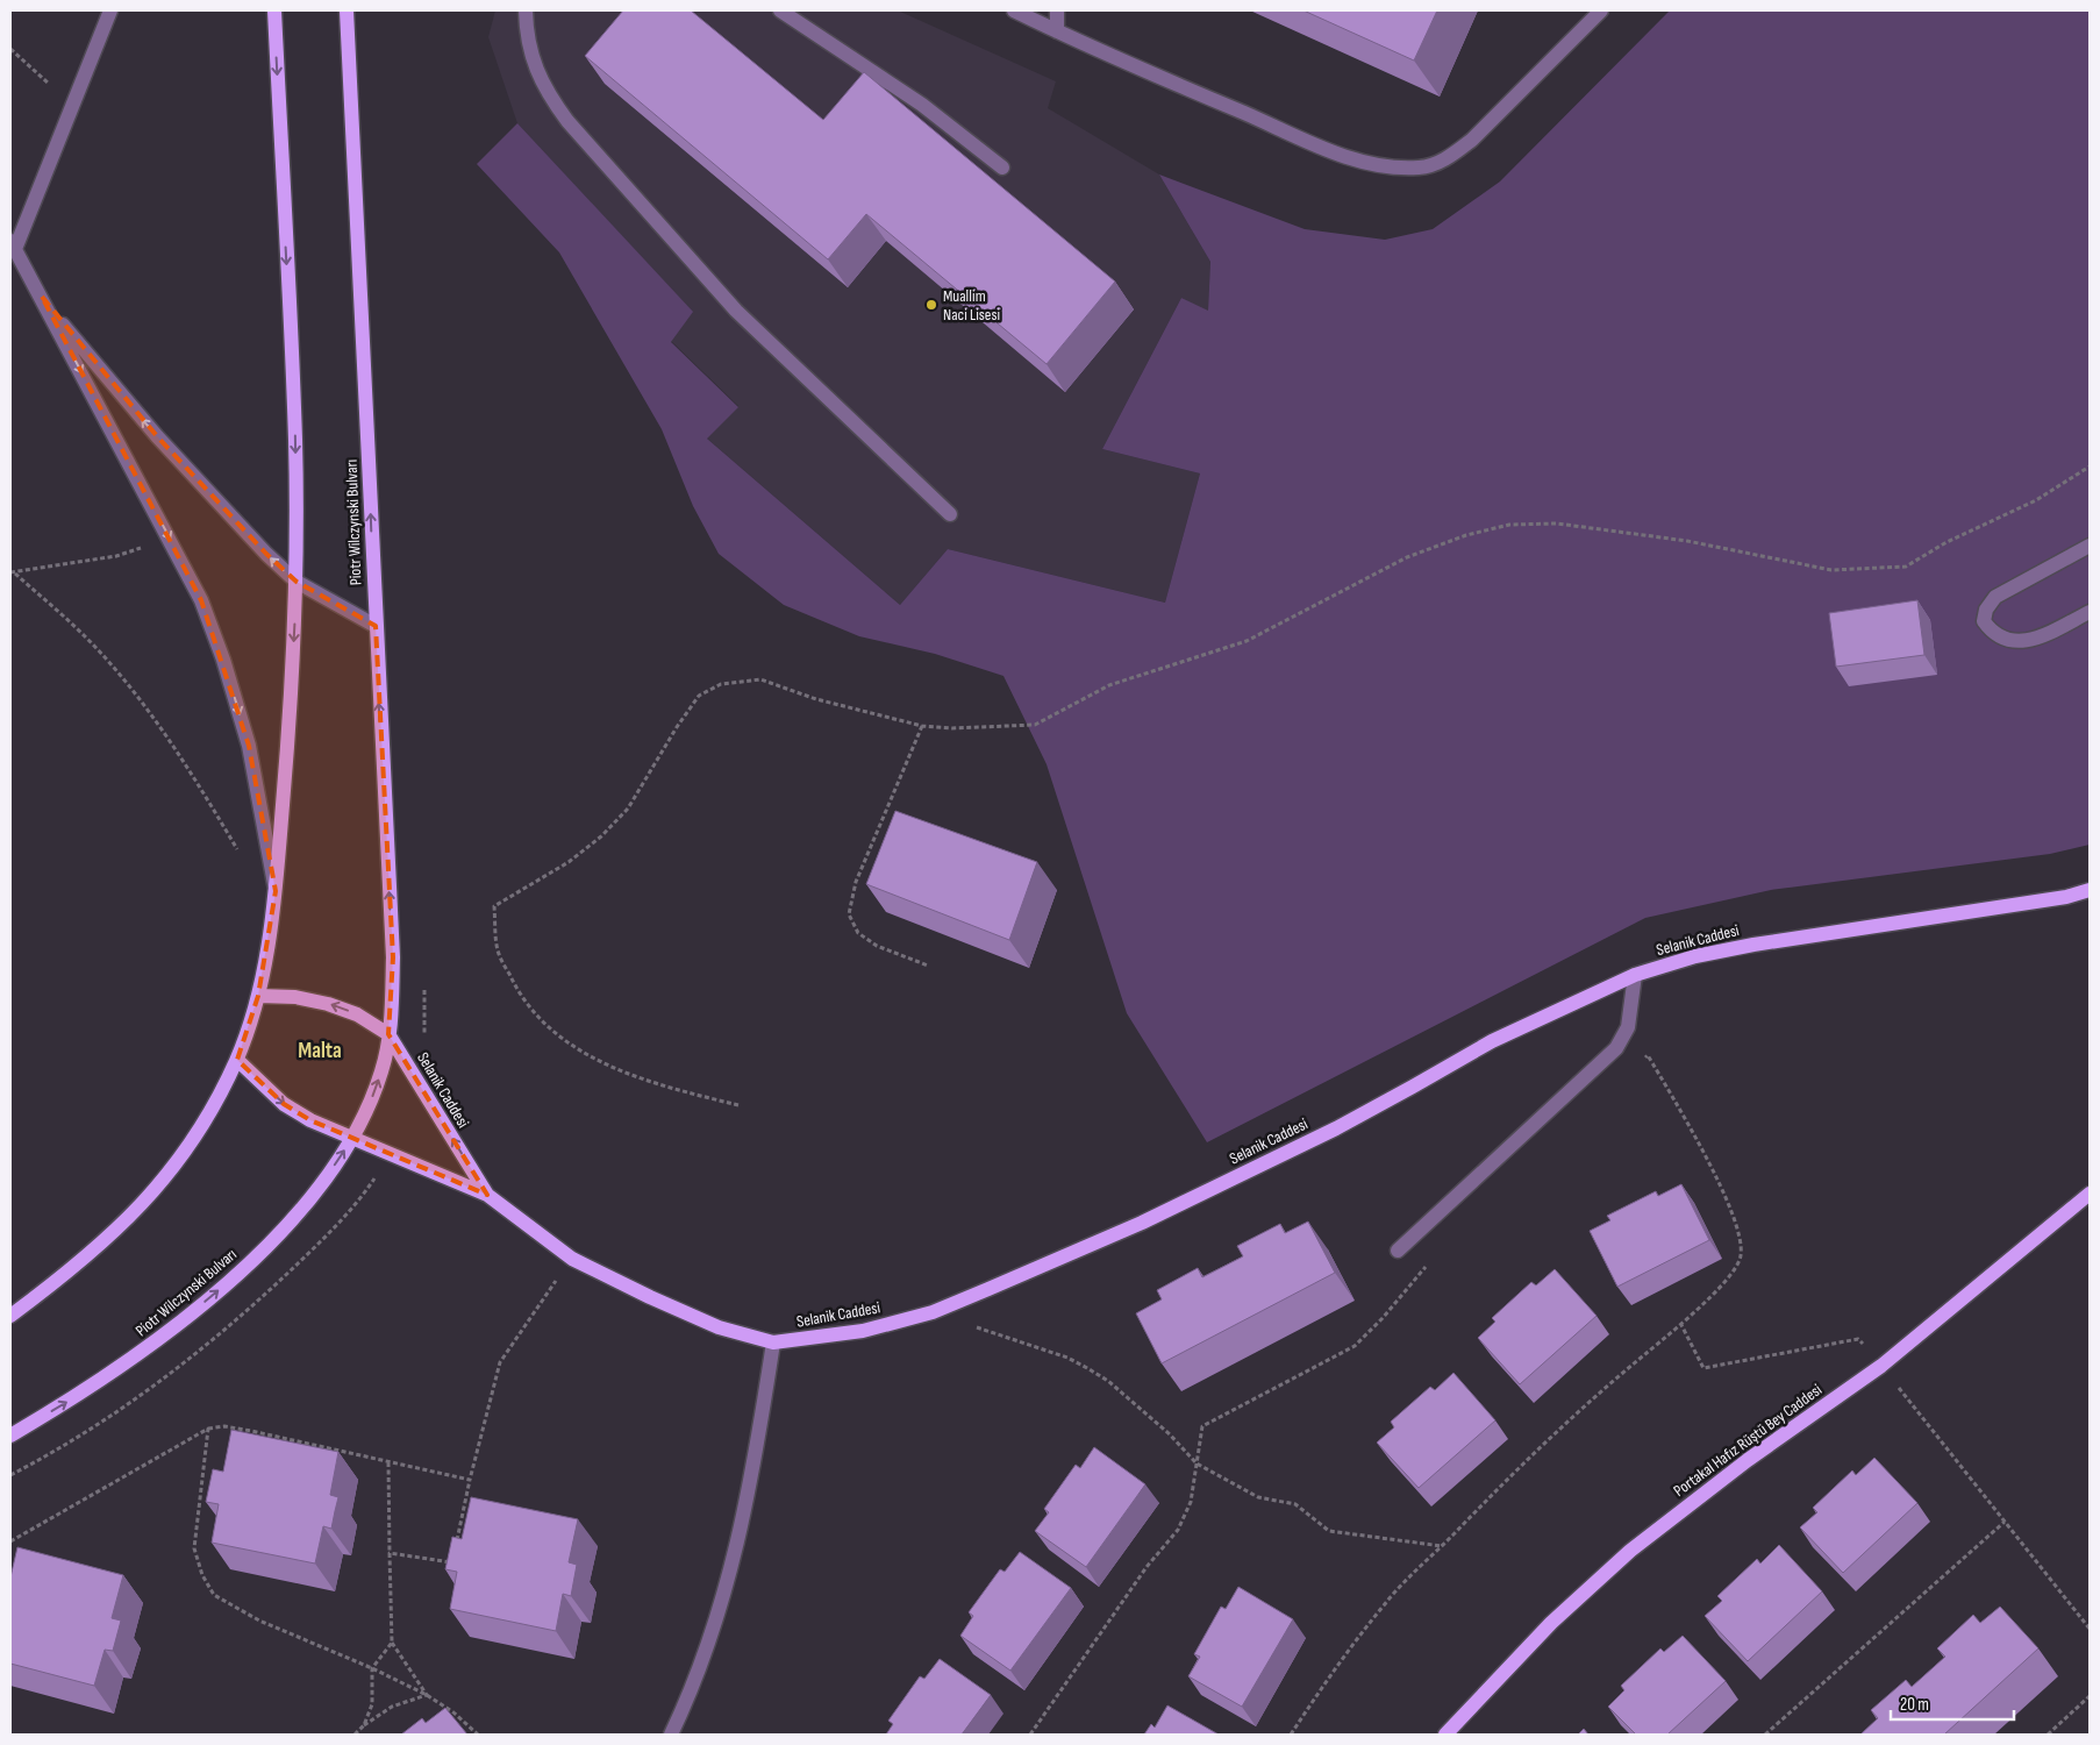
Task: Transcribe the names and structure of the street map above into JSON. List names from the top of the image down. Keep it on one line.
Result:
{"streets":{"main road":["Piotr Wilczynski Bulvarı","Selanik Caddesi","Portakal Hafız Rüştü Bey Caddesi"]},"crossings":[["Piotr Wilczynski Bulvarı","Selanik Caddesi"]],"districts":["Malta"],"places":["Muallim Naci Lisesi"],"scale_bar":"20 m"}
